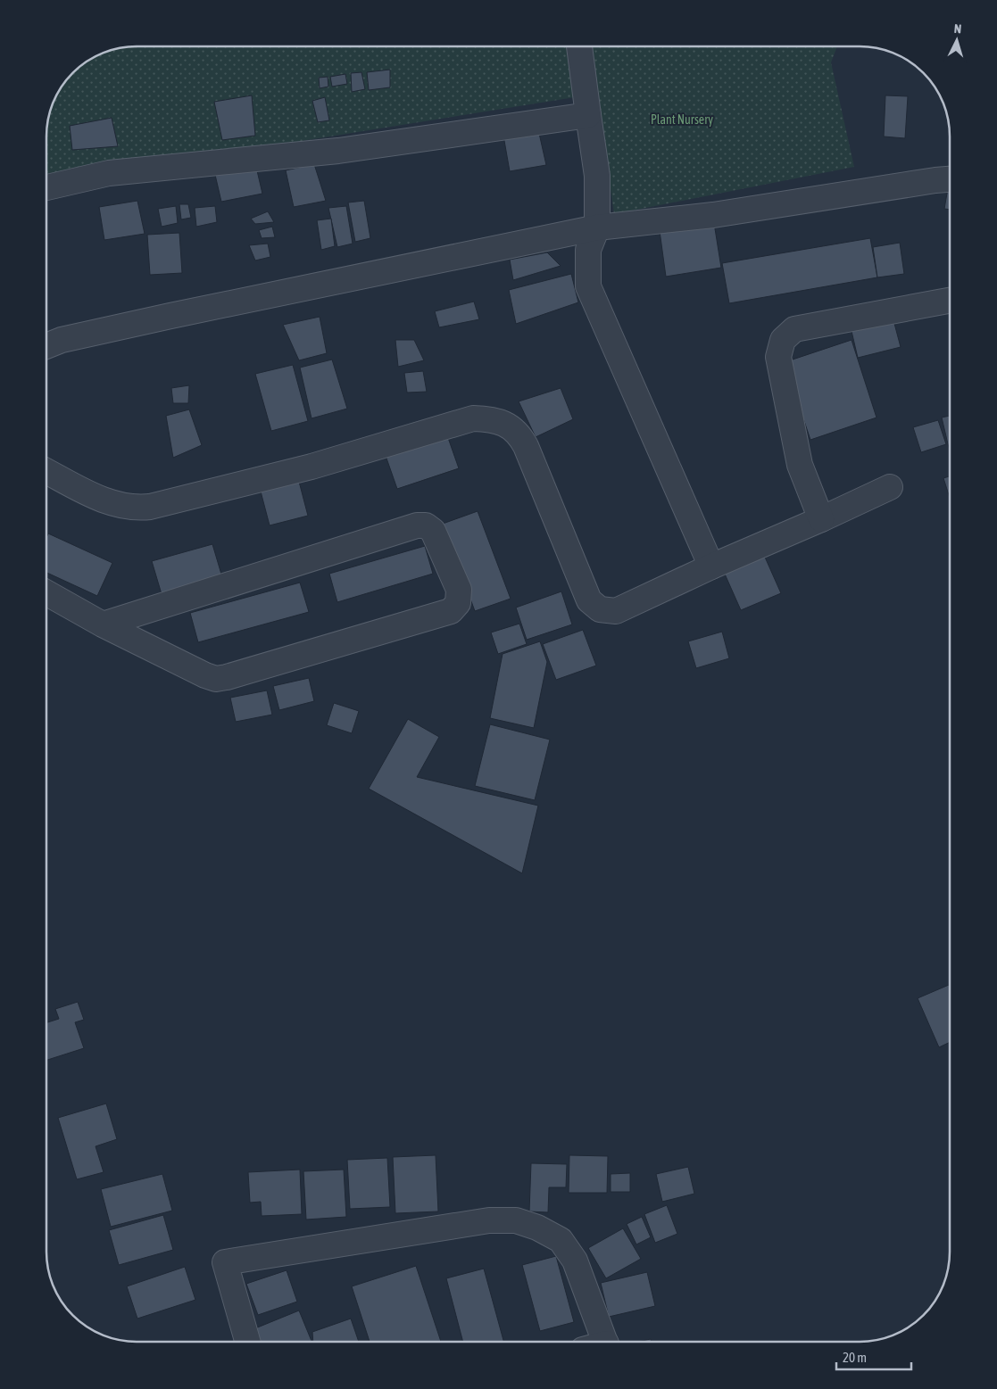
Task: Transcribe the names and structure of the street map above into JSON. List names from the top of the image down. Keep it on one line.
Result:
{"parks":["Plant Nursery"],"scale_bar":"20 m","north":"top"}
